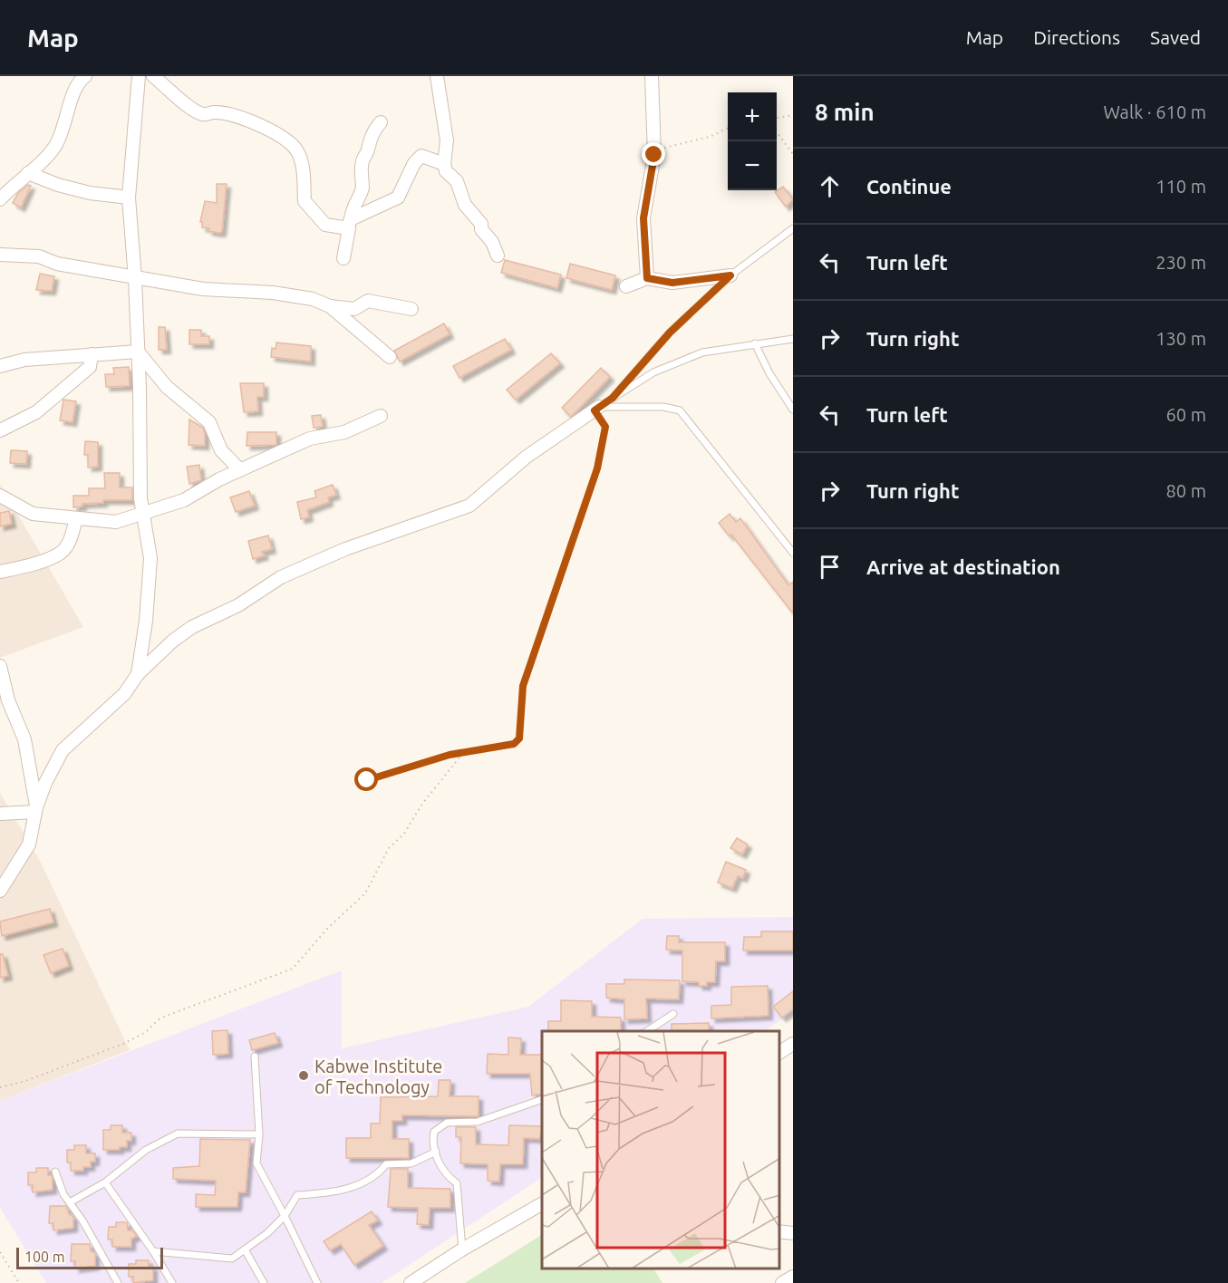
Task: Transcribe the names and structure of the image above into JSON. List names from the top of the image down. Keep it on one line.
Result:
{"places":["Kabwe Institute of Technology"],"scale_bar":"100 m","page":{"header":"Map","nav":["Map","Directions","Saved"],"heading":["8 min","Walk · 610 m"],"map_buttons":["+","−"],"list":[["Continue","110 m"],["Turn left","230 m"],["Turn right","130 m"],["Turn left","60 m"],["Turn right","80 m"],"Arrive at destination"],"scale":"100 m"}}
